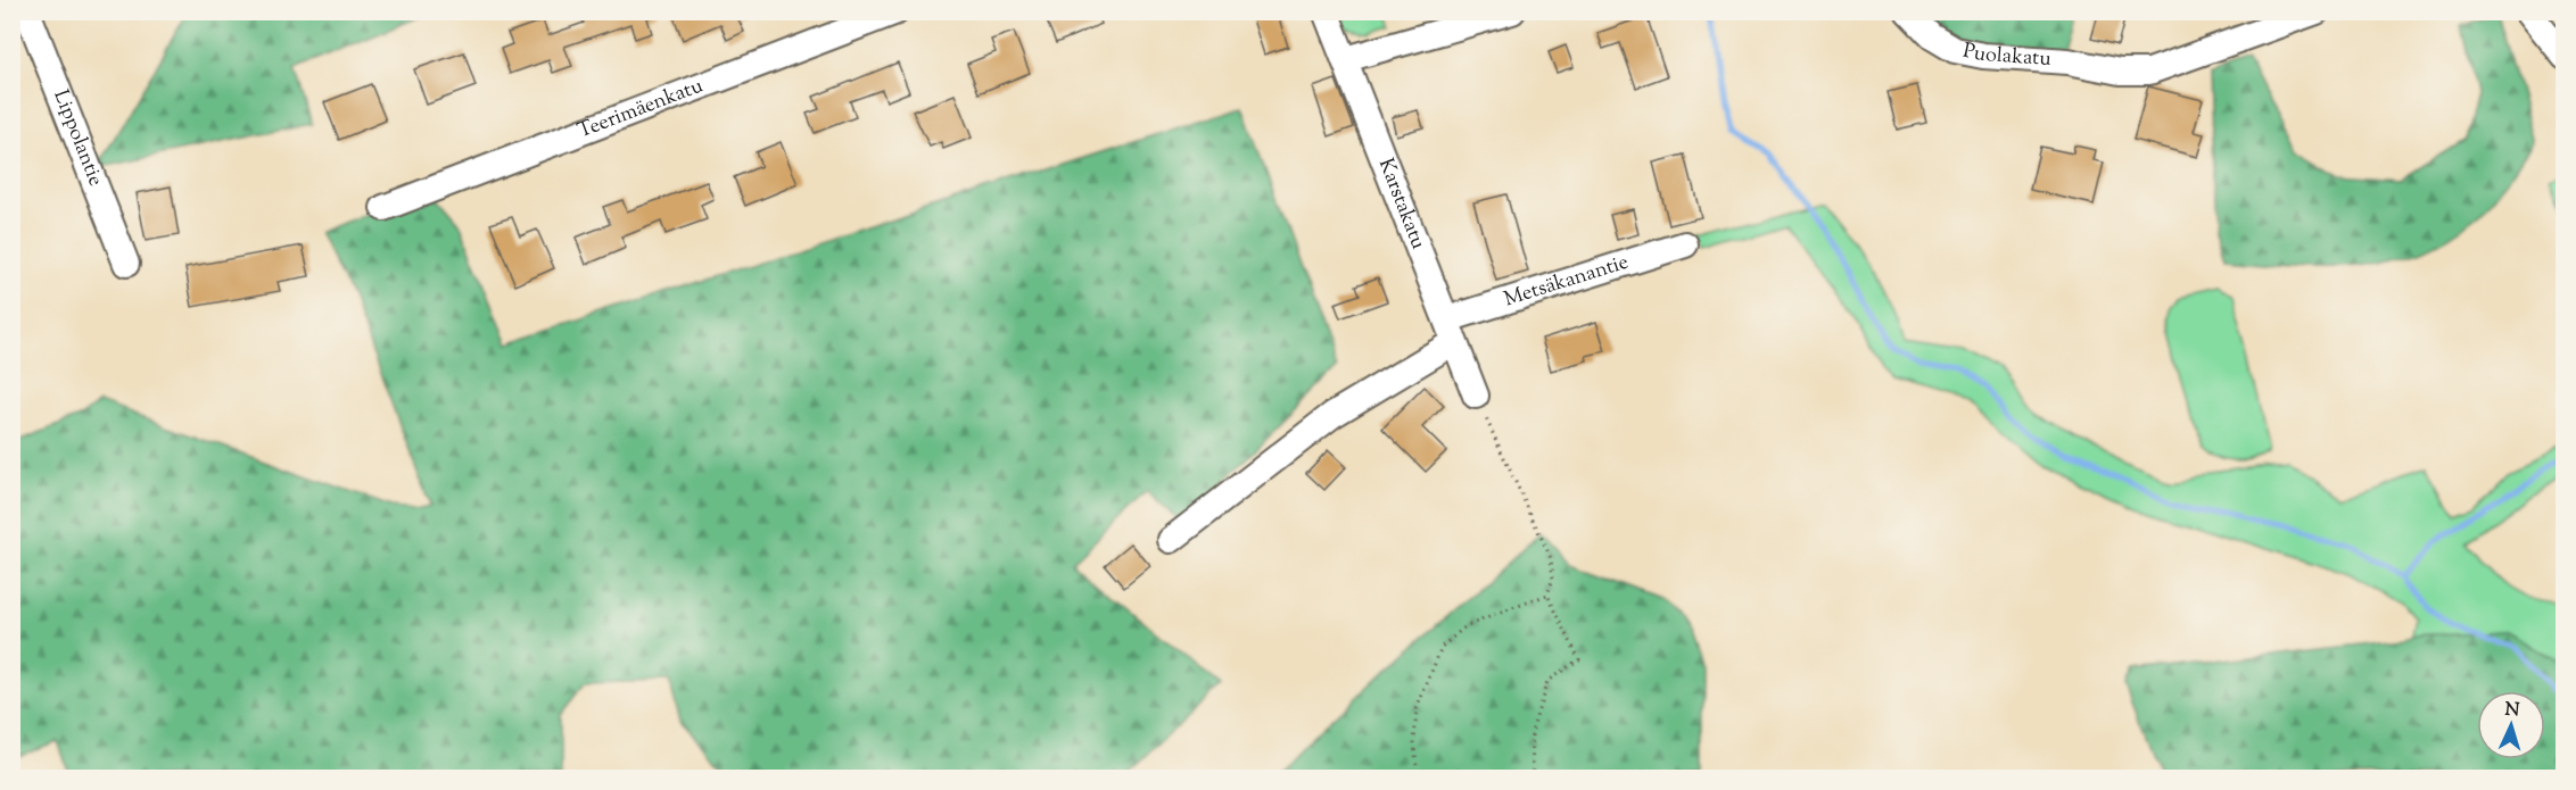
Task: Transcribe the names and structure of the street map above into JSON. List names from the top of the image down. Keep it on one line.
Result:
{"streets":{"street":["Puolakatu","Teerimäenkatu","Lippolantie","Karstakatu","Metsäkanantie"]},"crossings":[["Karstakatu","Metsäkanantie"]],"north":"top"}
